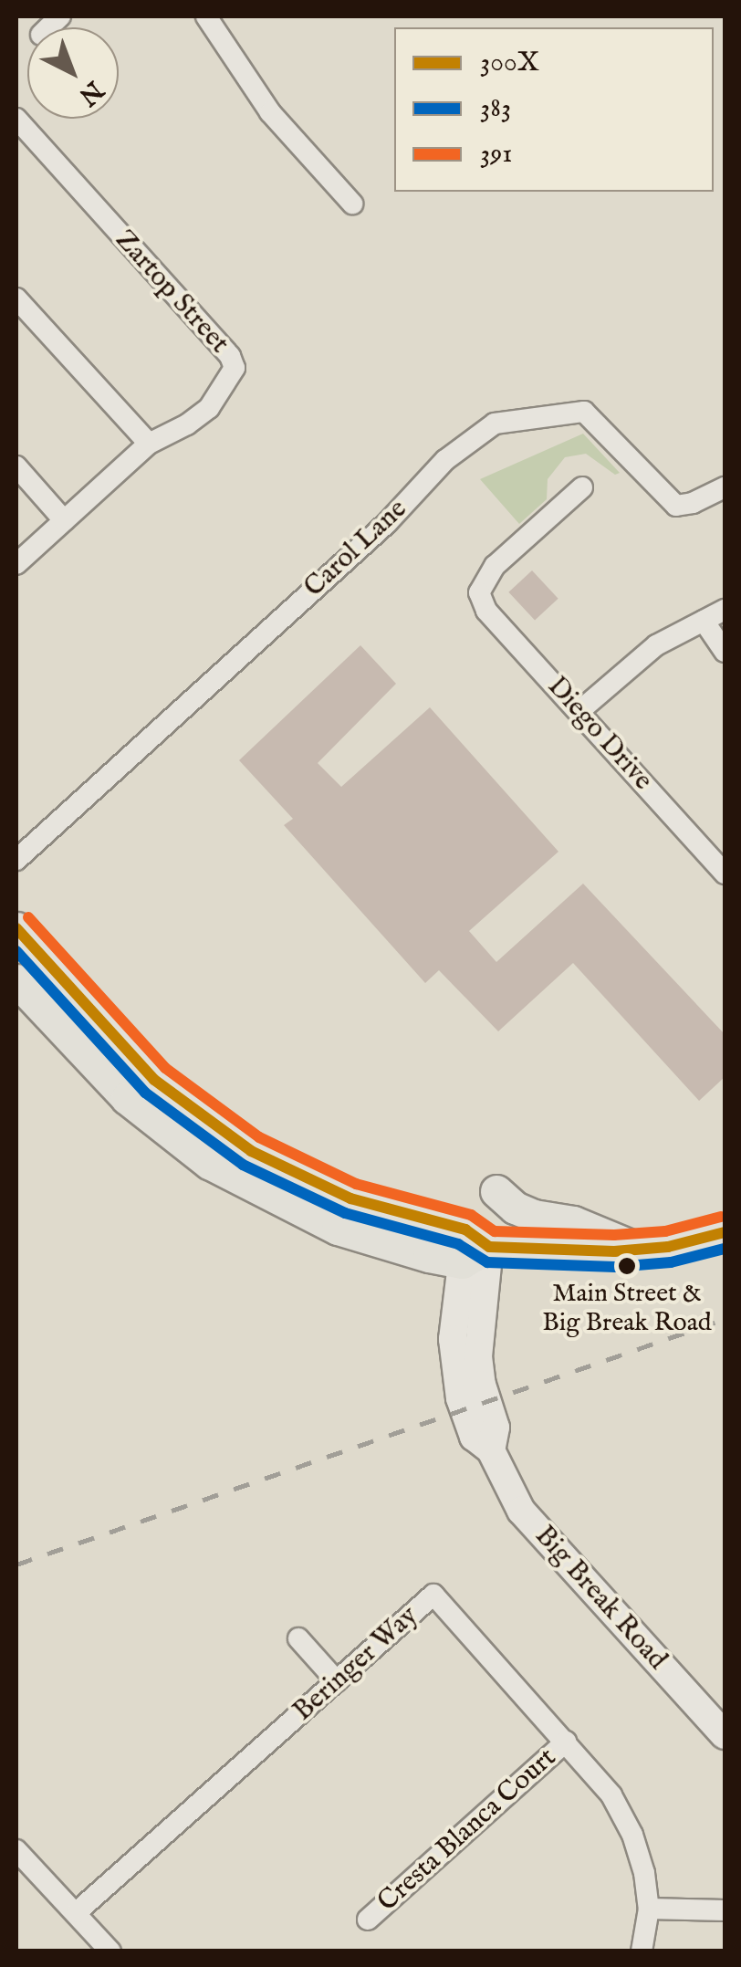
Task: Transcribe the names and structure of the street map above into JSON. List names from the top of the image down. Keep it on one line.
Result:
{"streets":{"street":["Zartop Street","Carol Lane","Diego Drive","Big Break Road","Beringer Way","Cresta Blanca Court"]},"crossings":[["Beringer Way","Cresta Blanca Court"]],"places":["Main Street & Big Break Road"],"lines":["transit line 391","transit line 300X","transit line 383"],"legend":["300X","383","391"],"north":"bottom right"}
